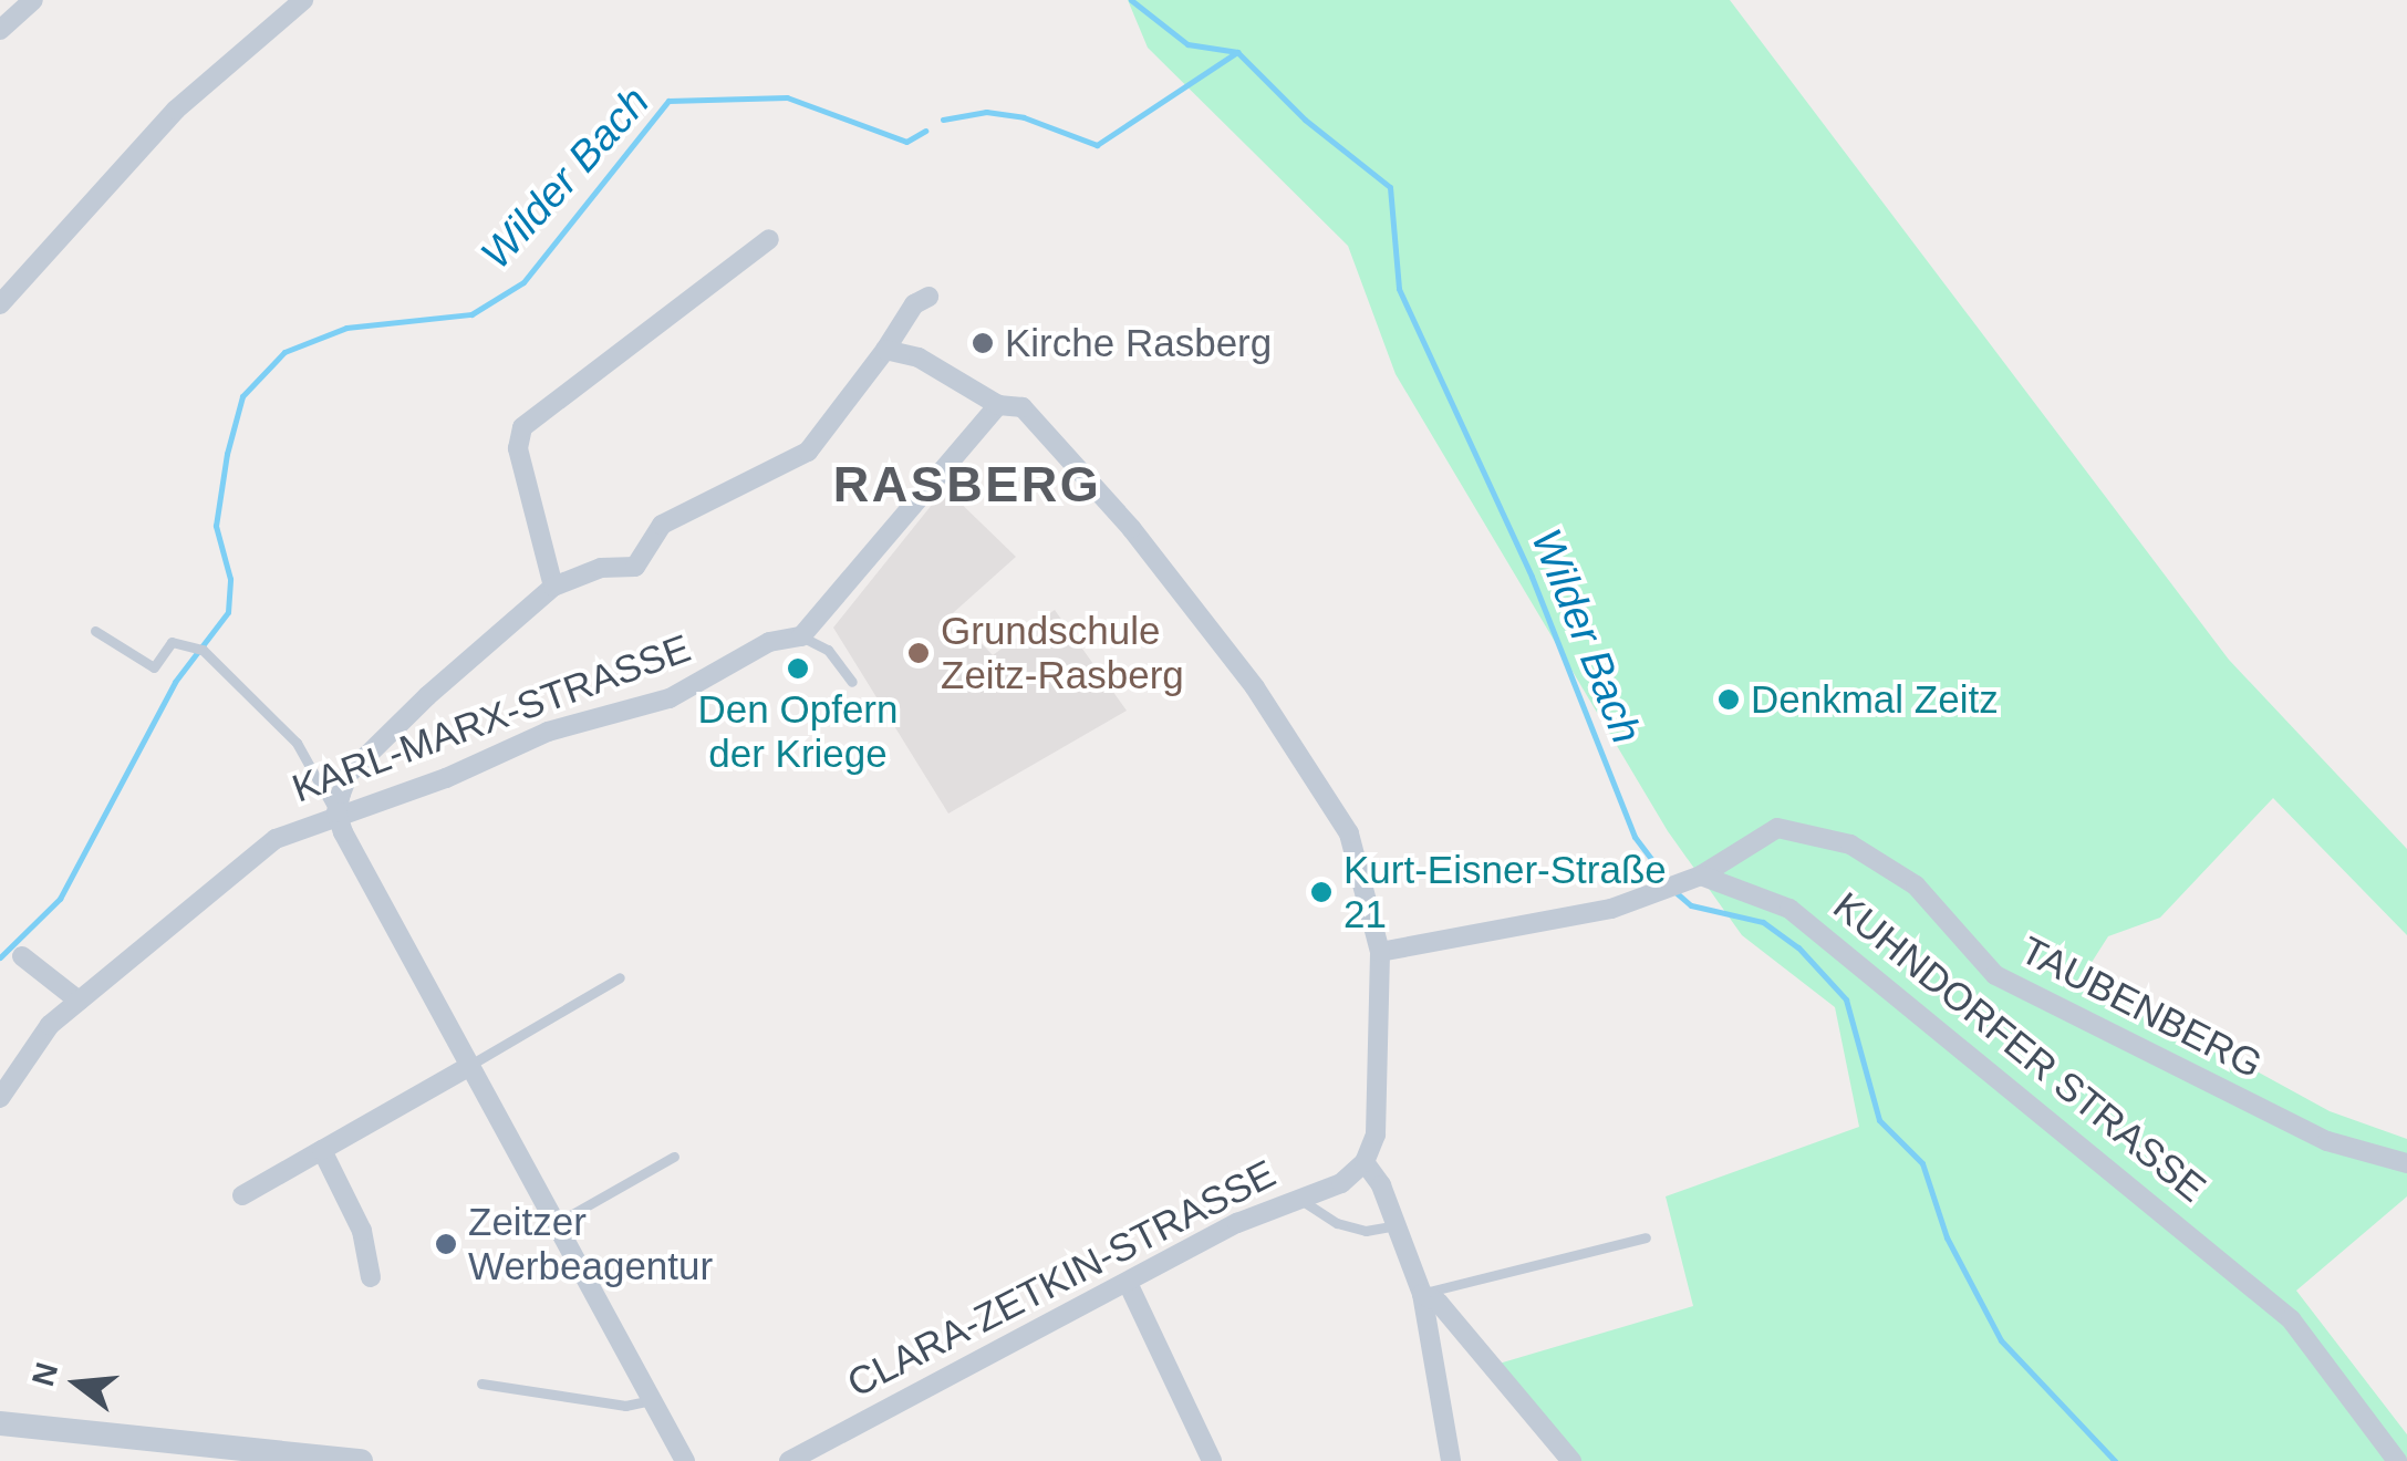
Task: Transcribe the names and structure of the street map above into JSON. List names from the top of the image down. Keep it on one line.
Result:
{"streets":{"street":["KARL-MARX-STRASSE","TAUBENBERG","KUHNDORFER STRASSE","CLARA-ZETKIN-STRASSE"]},"crossings":[["TAUBENBERG","KUHNDORFER STRASSE"]],"districts":["RASBERG"],"water":["Wilder Bach"],"places":["Kirche Rasberg","Grundschule Zeitz-Rasberg","Den Opfern der Kriege","Denkmal Zeitz","Kurt-Eisner-Straße 21","Zeitzer Werbeagentur"],"north":"left"}
